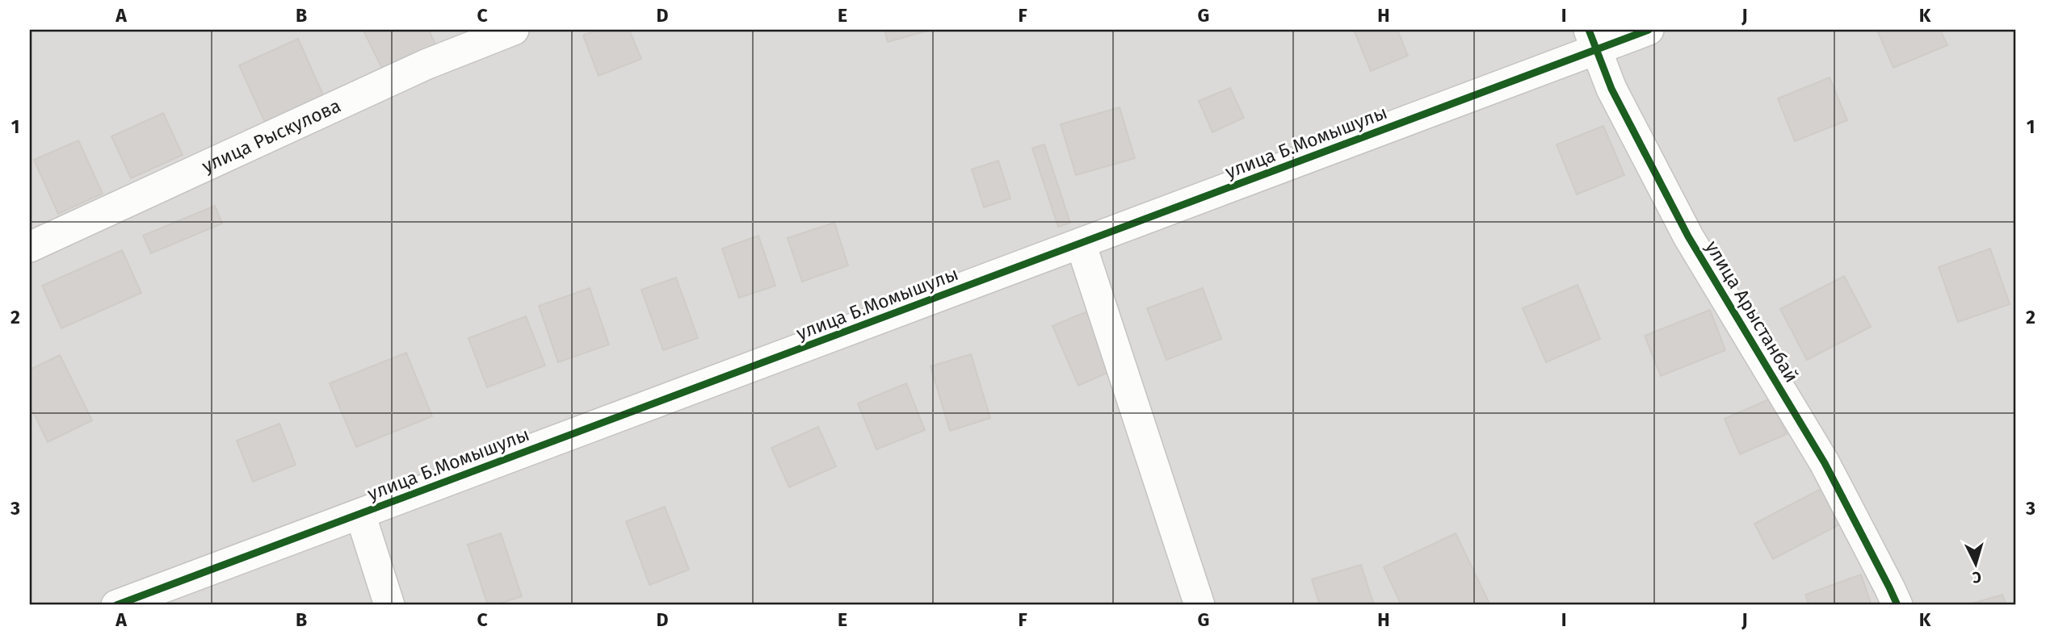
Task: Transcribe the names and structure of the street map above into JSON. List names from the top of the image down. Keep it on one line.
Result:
{"streets":{"street":["улица Рыскулова","улица Б.Момышулы","улица Арыстанбай"]},"crossings":[["улица Б.Момышулы","улица Арыстанбай"]],"north":"bottom","grid":{"columns":["A","B","C","D","E","F","G","H","I","J","K"],"rows":["1","2","3"]}}
